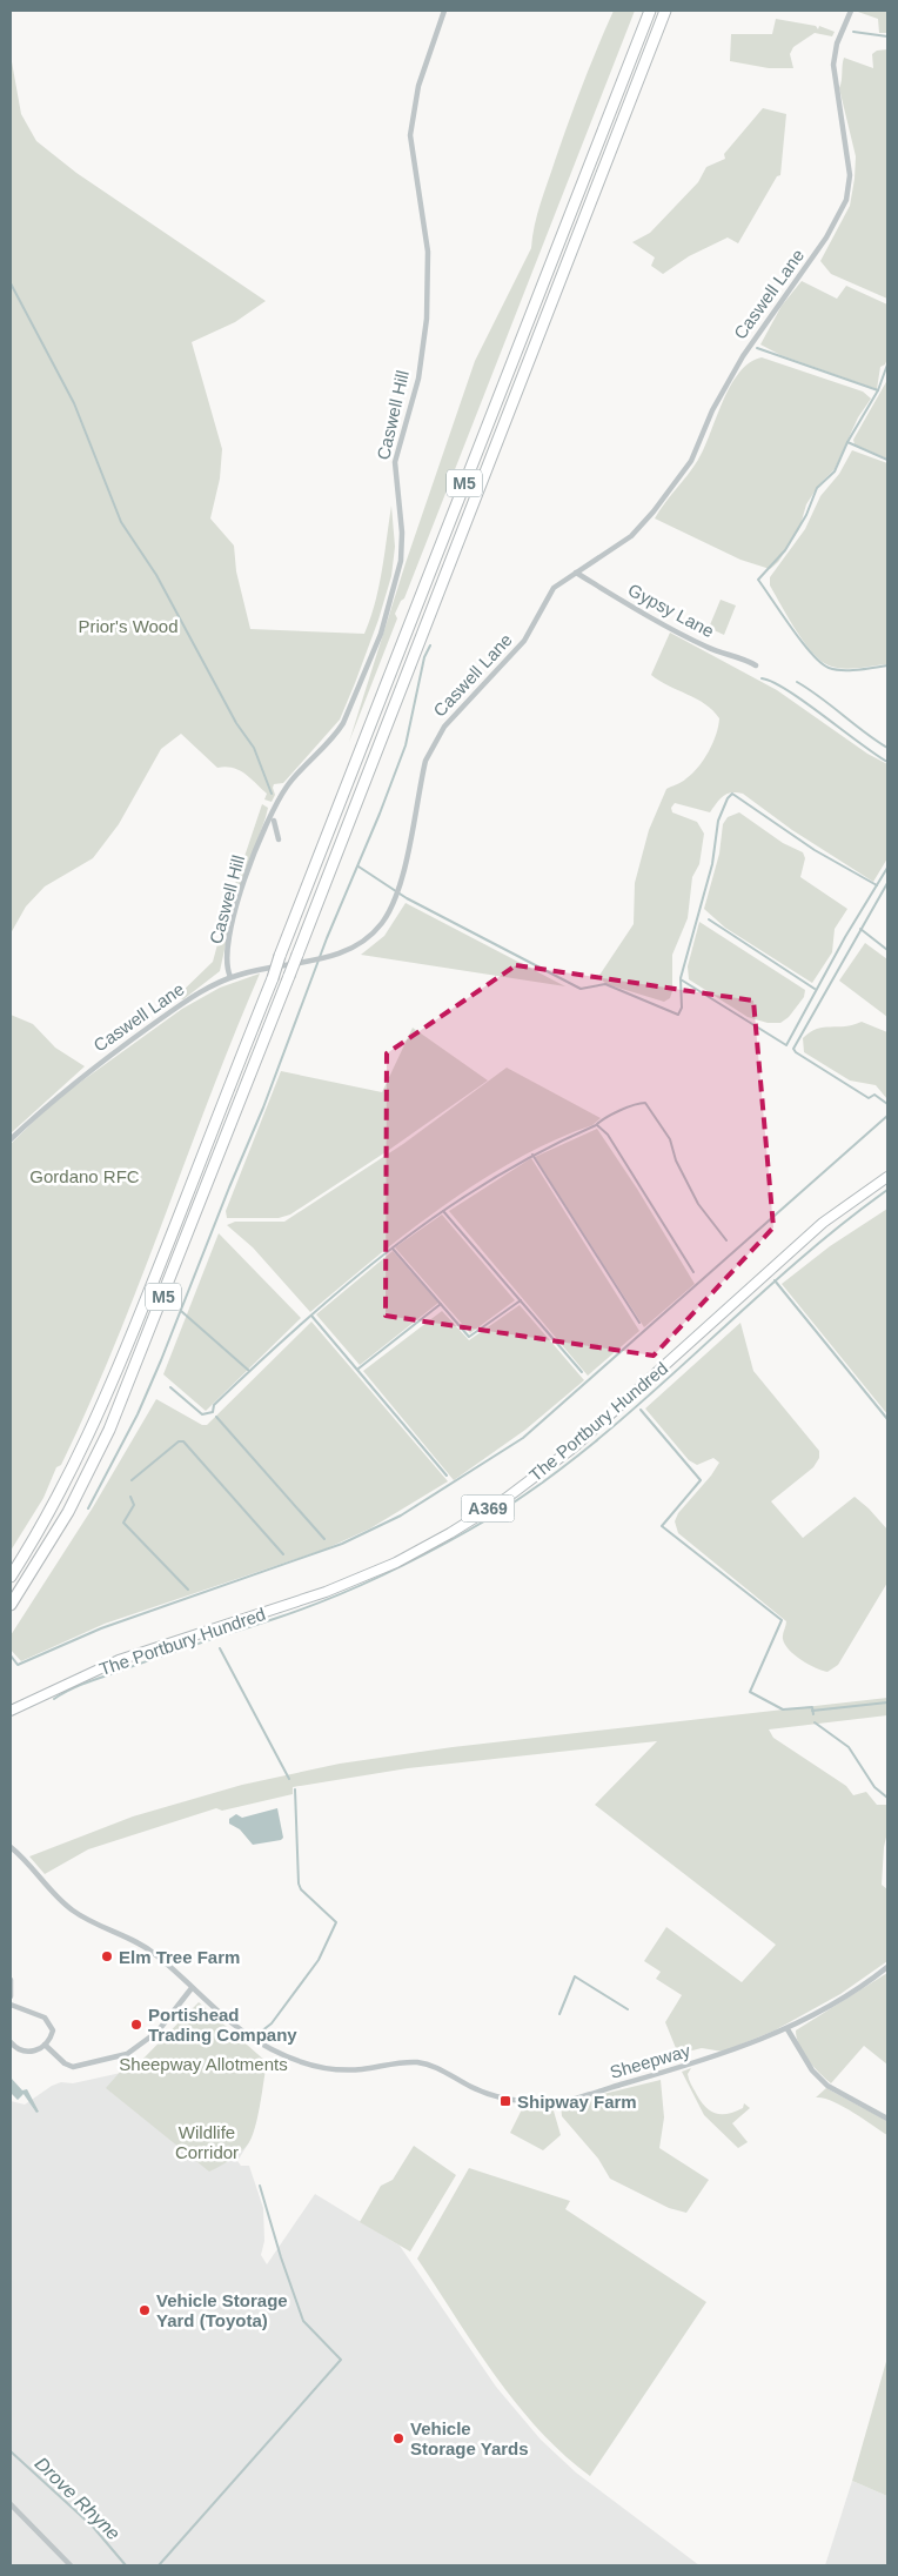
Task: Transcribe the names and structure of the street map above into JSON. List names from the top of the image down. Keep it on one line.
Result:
{"streets":{"highway":["M5"],"main road":["The Portbury Hundred","A369"],"street":["Caswell Lane","Caswell Hill","Gypsy Lane","Sheepway"]},"crossings":[["Caswell Lane","Caswell Hill"],["Caswell Lane","Gypsy Lane"]],"water":["Drove Rhyne"],"parks":["Prior's Wood","Gordano RFC","Sheepway Allotments","Wildlife Corridor"],"places":{"other":["Elm Tree Farm","Portishead Trading Company","Vehicle Storage Yard (Toyota)","Vehicle Storage Yards"],"transit":["Shipway Farm"]}}
